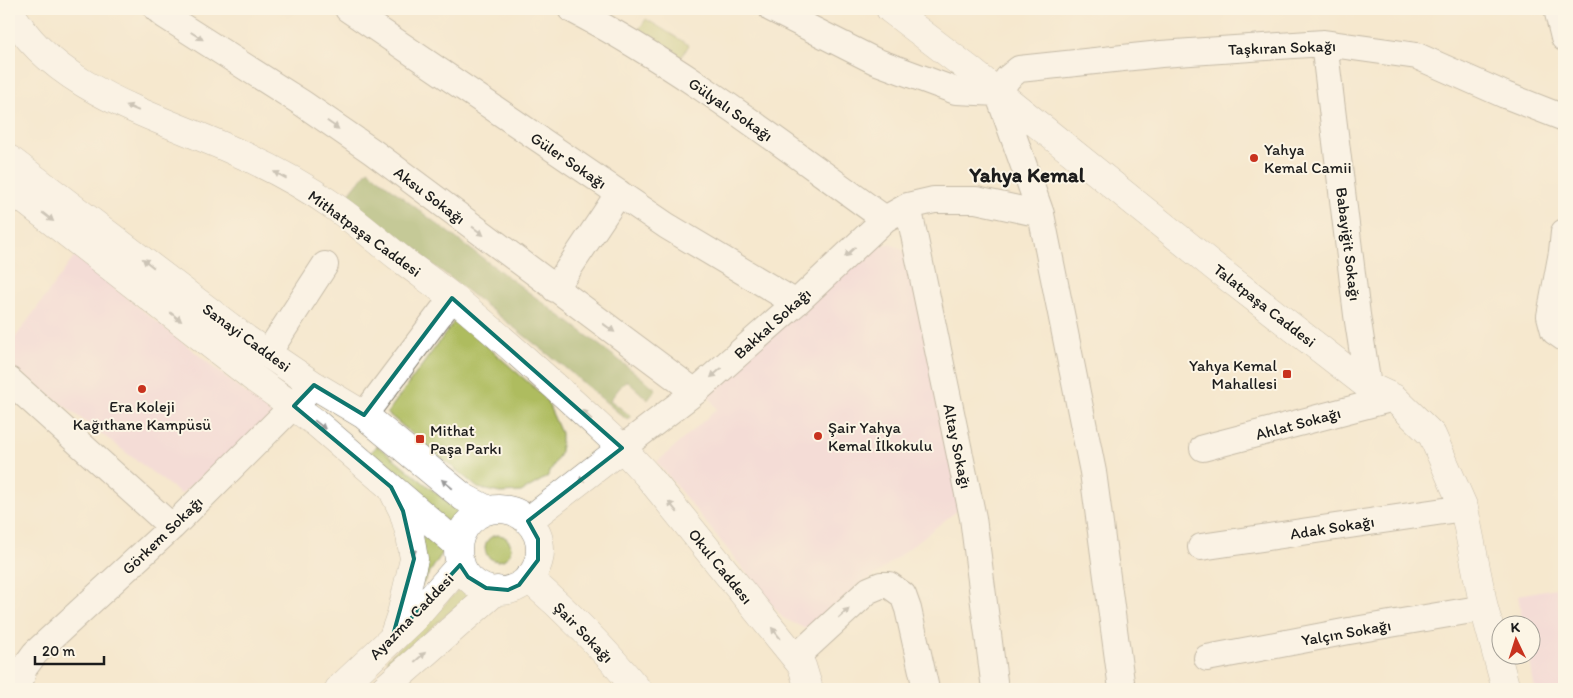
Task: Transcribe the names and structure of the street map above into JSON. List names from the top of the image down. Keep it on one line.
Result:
{"streets":{"main road":["Mithatpaşa Caddesi","Talatpaşa Caddesi","Bakkal Sokağı","Sanayi Caddesi","Okul Caddesı","Ayazma Caddesi","Şair Sokağı"],"street":["Taşkıran Sokağı","Gülyalı Sokağı","Güler Sokağı","Aksu Sokağı","Babayiğit Sokağı","Ahlat Sokağı","Altay Sokağı","Adak Sokağı","Görkem Sokağı","Yalçın Sokağı"]},"crossings":[["Taşkıran Sokağı","Babayiğit Sokağı"],["Taşkıran Sokağı","Talatpaşa Caddesi"],["Gülyalı Sokağı","Bakkal Sokağı"],["Güler Sokağı","Bakkal Sokağı"],["Aksu Sokağı","Bakkal Sokağı"],["Mithatpaşa Caddesi","Bakkal Sokağı"],["Mithatpaşa Caddesi","Okul Caddesı"],["Babayiğit Sokağı","Talatpaşa Caddesi"],["Talatpaşa Caddesi","Ahlat Sokağı"],["Talatpaşa Caddesi","Adak Sokağı"],["Talatpaşa Caddesi","Yalçın Sokağı"],["Bakkal Sokağı","Sanayi Caddesi"],["Bakkal Sokağı","Altay Sokağı"],["Bakkal Sokağı","Okul Caddesı"],["Bakkal Sokağı","Ayazma Caddesi"],["Bakkal Sokağı","Şair Sokağı"],["Sanayi Caddesi","Görkem Sokağı"],["Sanayi Caddesi","Ayazma Caddesi"],["Sanayi Caddesi","Şair Sokağı"],["Ayazma Caddesi","Şair Sokağı"]],"one_way":["Aksu Sokağı","Mithatpaşa Caddesi","Okul Caddesı"],"districts":["Yahya Kemal"],"places":{"other":["Yahya Kemal Camii","Era Koleji Kağıthane Kampüsü","Şair Yahya Kemal İlkokulu"],"transit":["Yahya Kemal Mahallesi","Mithat Paşa Parkı"]},"scale_bar":"20 m","north":"top"}
